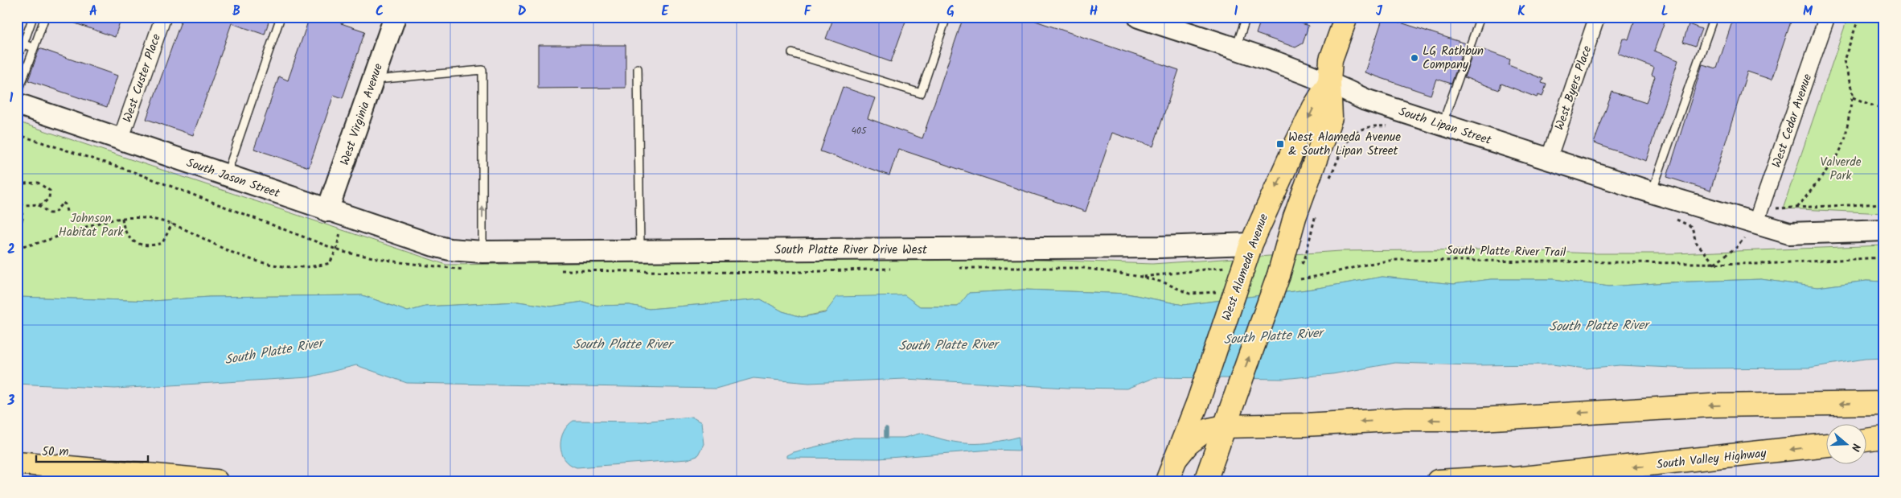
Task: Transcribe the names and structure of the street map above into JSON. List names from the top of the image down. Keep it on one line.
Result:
{"streets":{"main road":["West Alameda Avenue","South Valley Highway"],"street":["West Custer Place","West Byers Place","West Virginia Avenue","West Cedar Avenue","South Lipan Street","South Jason Street","South Platte River Drive West"],"path":["South Platte River Trail"]},"crossings":[["West Custer Place","South Jason Street"],["West Byers Place","South Lipan Street"],["West Virginia Avenue","South Jason Street"],["West Cedar Avenue","South Lipan Street"],["South Lipan Street","West Alameda Avenue"],["South Jason Street","South Platte River Drive West"],["South Platte River Drive West","West Alameda Avenue"]],"water":["South Platte River"],"parks":["Valverde Park","Johnson Habitat Park"],"places":{"other":["LG Rathbun Company"],"transit":["West Alameda Avenue & South Lipan Street"]},"house_numbers":["405"],"scale_bar":"50 m","north":"right","grid":{"columns":["A","B","C","D","E","F","G","H","I","J","K","L","M"],"rows":["1","2","3"]}}
